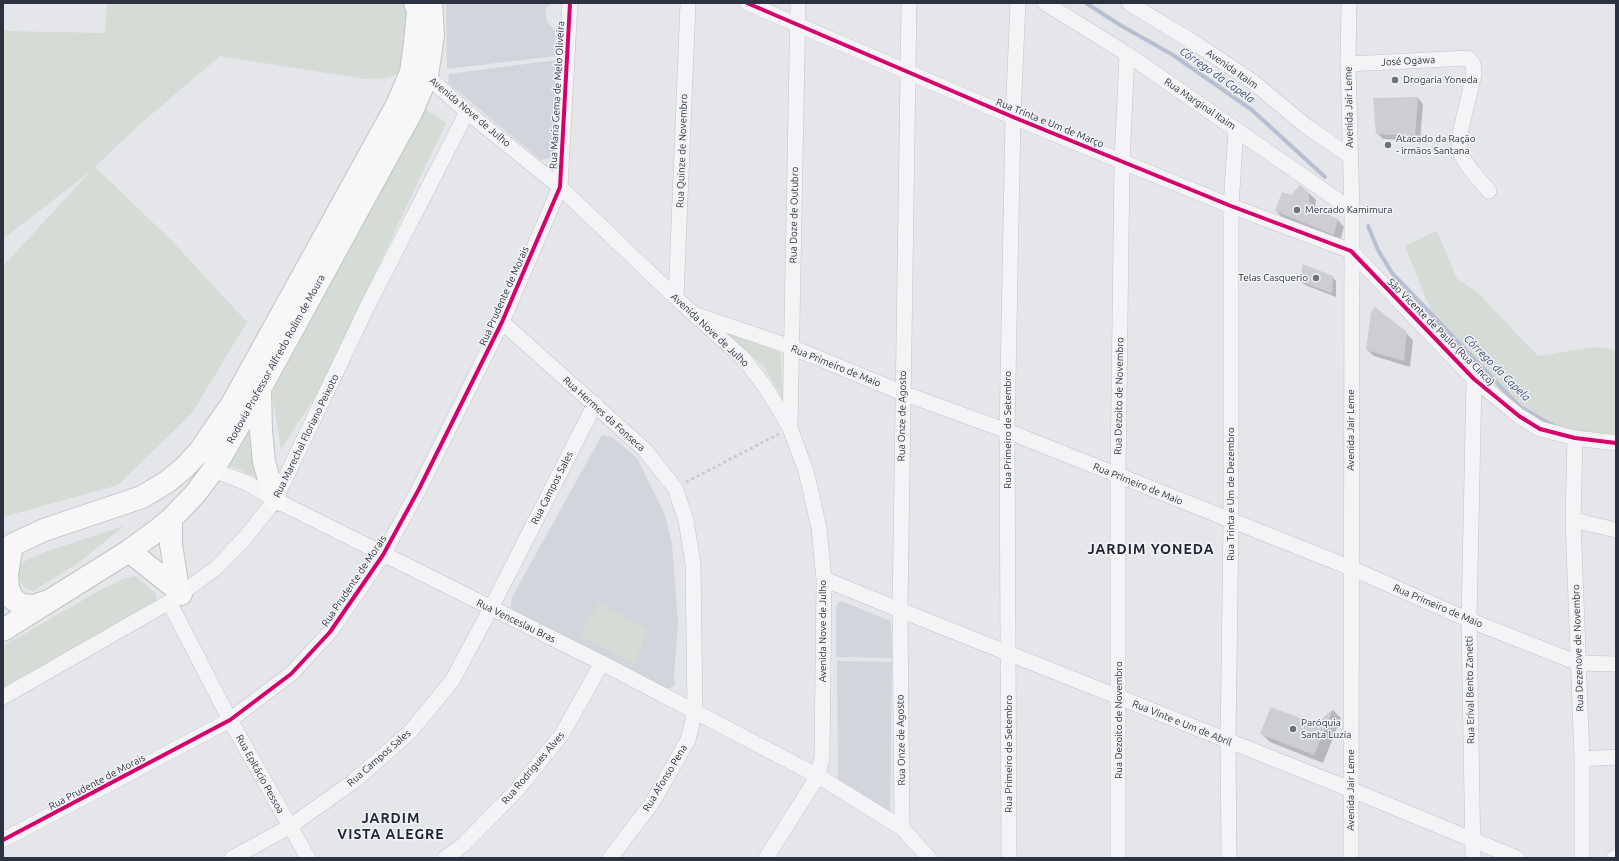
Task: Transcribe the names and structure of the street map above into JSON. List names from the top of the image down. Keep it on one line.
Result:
{"streets":{"main road":["Rodovia Professor Alfredo Rolim de Moura"],"street":["José Ogawa","Avenida Itaim","Rua Maria Gema de Melo Oliveira","Rua Marginal Itaim","Avenida Jair Leme","Avenida Nove de Julho","Rua Trinta e Um de Março","Rua Quinze de Novembro","Rua Doze de Outubro","Rua Prudente de Morais","São Vicente de Paulo (Rua Cinco)","Rua Primeiro de Maio","Rua Dezoito de Novembro","Rua Hermes da Fonseca","Rua Onze de Agosto","Rua Primeiro de Setembro","Rua Marechal Floriano Peixoto","Rua Campos Sales","Rua Trinta e Um de Dezembro","Rua Venceslau Bras","Rua Dezenove de Novembro","Rua Erival Bento Zanetti","Rua Vinte e Um de Abril","Rua Rodrigues Alves","Rua Epitácio Pessoa","Rua Afonso Pena"]},"crossings":[["José Ogawa","Avenida Jair Leme"],["Avenida Itaim","Avenida Jair Leme"],["Rua Maria Gema de Melo Oliveira","Avenida Nove de Julho"],["Rua Maria Gema de Melo Oliveira","Rua Prudente de Morais"],["Rua Marginal Itaim","Avenida Jair Leme"],["Rua Marginal Itaim","Rua Dezoito de Novembro"],["Rua Marginal Itaim","Rua Trinta e Um de Dezembro"],["Avenida Jair Leme","Rua Trinta e Um de Março"],["Avenida Jair Leme","São Vicente de Paulo (Rua Cinco)"],["Avenida Jair Leme","Rua Primeiro de Maio"],["Avenida Jair Leme","Rua Vinte e Um de Abril"],["Avenida Nove de Julho","Rua Quinze de Novembro"],["Avenida Nove de Julho","Rua Doze de Outubro"],["Avenida Nove de Julho","Rua Prudente de Morais"],["Avenida Nove de Julho","Rodovia Professor Alfredo Rolim de Moura"],["Avenida Nove de Julho","Rua Primeiro de Maio"],["Avenida Nove de Julho","Rua Marechal Floriano Peixoto"],["Avenida Nove de Julho","Rua Venceslau Bras"],["Avenida Nove de Julho","Rua Vinte e Um de Abril"],["Rua Trinta e Um de Março","Rua Doze de Outubro"],["Rua Trinta e Um de Março","São Vicente de Paulo (Rua Cinco)"],["Rua Trinta e Um de Março","Rua Dezoito de Novembro"],["Rua Trinta e Um de Março","Rua Onze de Agosto"],["Rua Trinta e Um de Março","Rua Primeiro de Setembro"],["Rua Trinta e Um de Março","Rua Trinta e Um de Dezembro"],["Rua Doze de Outubro","Rua Primeiro de Maio"],["Rua Prudente de Morais","Rua Hermes da Fonseca"],["Rua Prudente de Morais","Rua Venceslau Bras"],["Rua Prudente de Morais","Rua Epitácio Pessoa"],["São Vicente de Paulo (Rua Cinco)","Rua Dezenove de Novembro"],["São Vicente de Paulo (Rua Cinco)","Rua Erival Bento Zanetti"],["Rodovia Professor Alfredo Rolim de Moura","Rua Venceslau Bras"],["Rua Primeiro de Maio","Rua Dezoito de Novembro"],["Rua Primeiro de Maio","Rua Onze de Agosto"],["Rua Primeiro de Maio","Rua Primeiro de Setembro"],["Rua Primeiro de Maio","Rua Trinta e Um de Dezembro"],["Rua Primeiro de Maio","Rua Dezenove de Novembro"],["Rua Primeiro de Maio","Rua Erival Bento Zanetti"],["Rua Dezoito de Novembro","Rua Vinte e Um de Abril"],["Rua Hermes da Fonseca","Rua Campos Sales"],["Rua Hermes da Fonseca","Rua Venceslau Bras"],["Rua Hermes da Fonseca","Rua Afonso Pena"],["Rua Onze de Agosto","Rua Vinte e Um de Abril"],["Rua Primeiro de Setembro","Rua Vinte e Um de Abril"],["Rua Marechal Floriano Peixoto","Rua Venceslau Bras"],["Rua Marechal Floriano Peixoto","Rua Epitácio Pessoa"],["Rua Campos Sales","Rua Venceslau Bras"],["Rua Campos Sales","Rua Epitácio Pessoa"],["Rua Trinta e Um de Dezembro","Rua Vinte e Um de Abril"],["Rua Venceslau Bras","Rua Rodrigues Alves"],["Rua Venceslau Bras","Rua Afonso Pena"],["Rua Erival Bento Zanetti","Rua Vinte e Um de Abril"]],"districts":["JARDIM YONEDA","JARDIM VISTA ALEGRE"],"water":["Córrego da Capela"],"places":["Drogaria Yoneda","Atacado da Ração - irmãos Santana","Mercado Kamimura","Telas Casquerio","Paróquia Santa Luzia"]}
